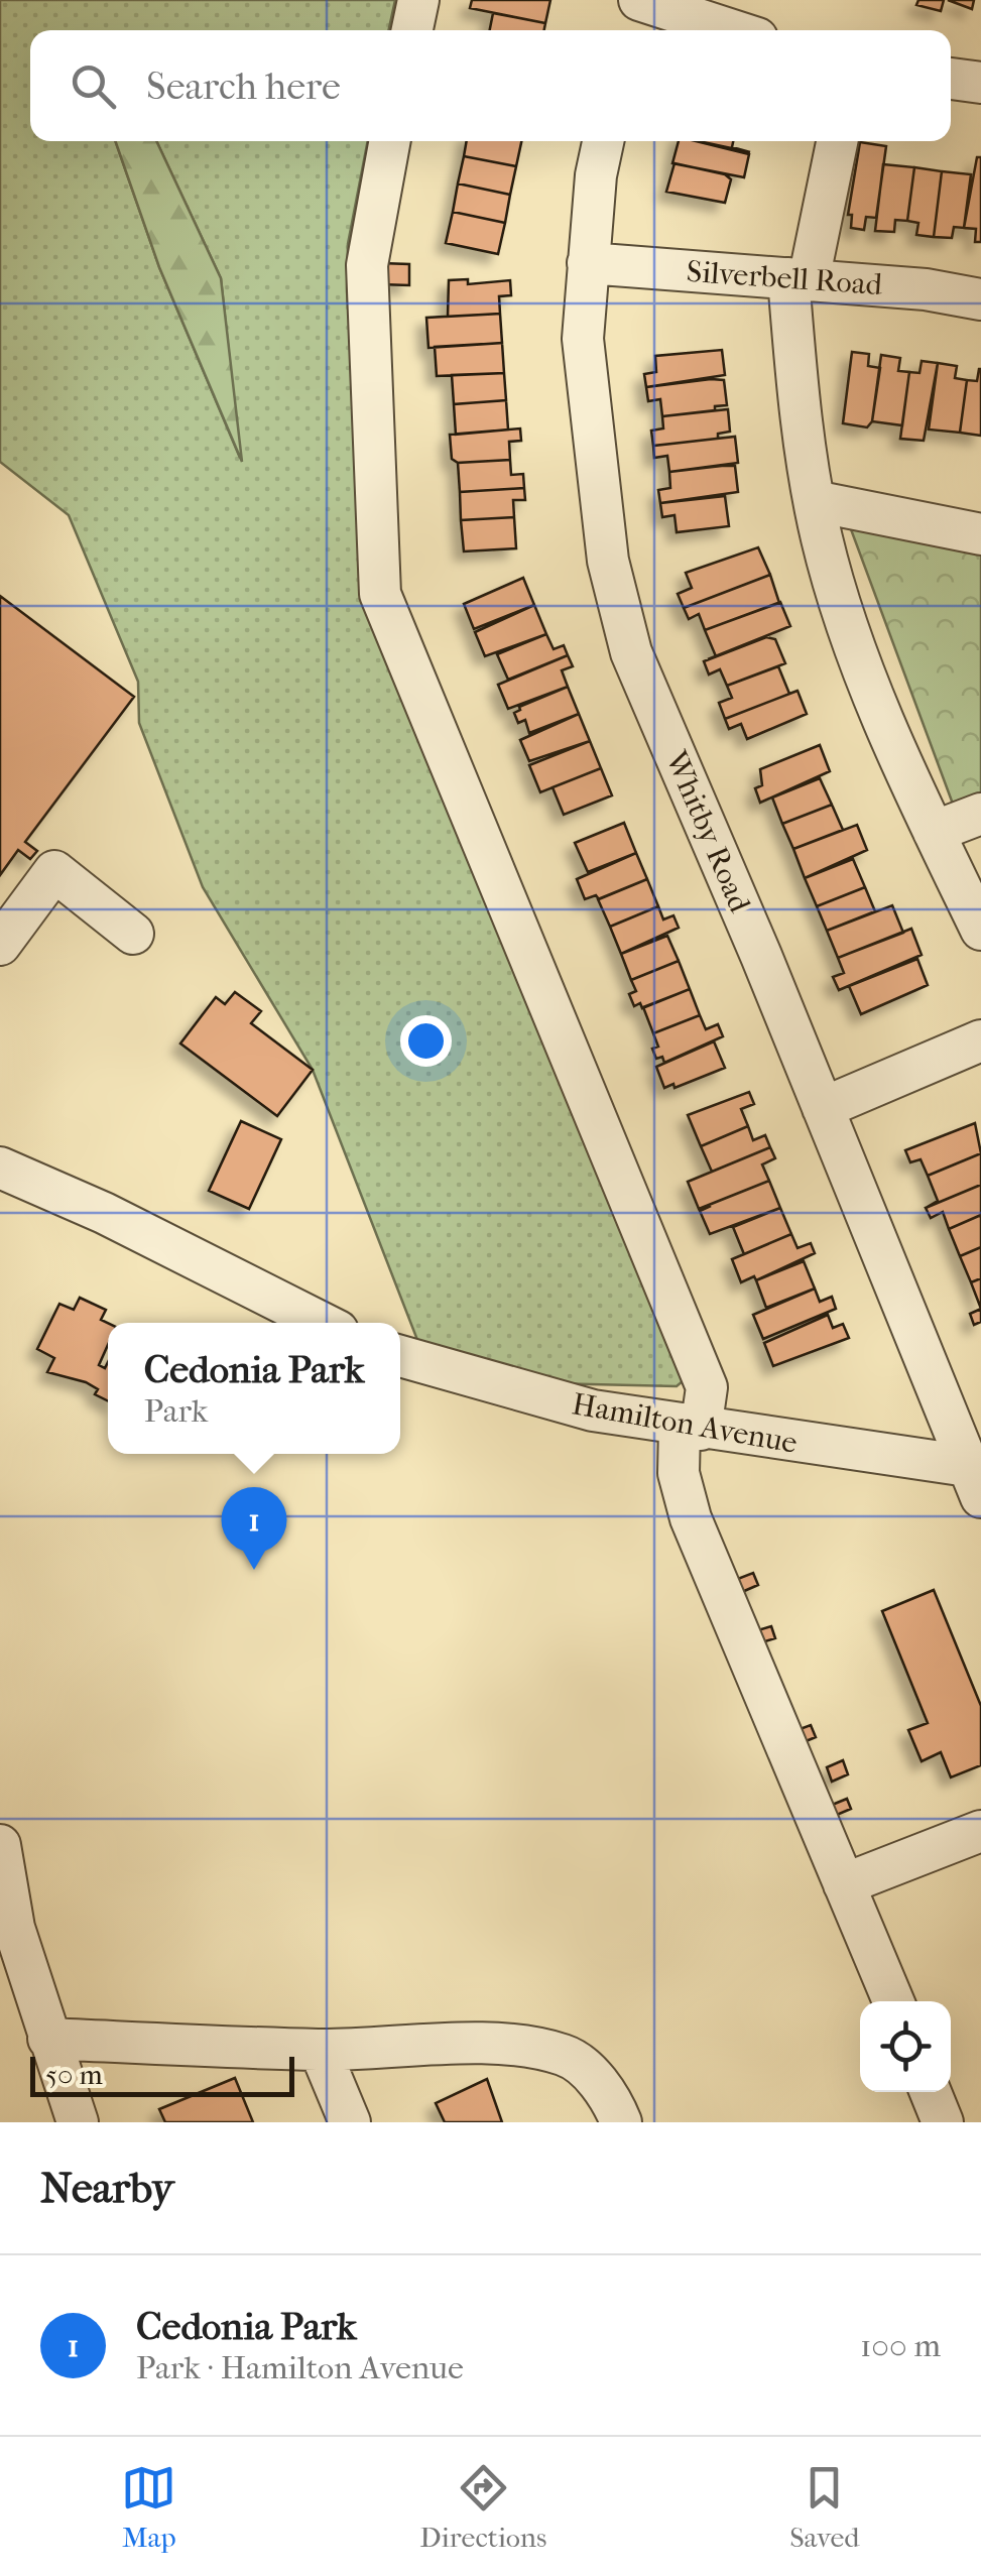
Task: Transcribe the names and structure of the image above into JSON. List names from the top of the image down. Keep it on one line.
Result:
{"streets":{"street":["Silverbell Road","Whitby Road","Hamilton Avenue"]},"crossings":[["Silverbell Road","Whitby Road"],["Whitby Road","Hamilton Avenue"]],"scale_bar":"50 m","page":{"search":"Search here","popup":["Cedonia Park","Park"],"pins":"1","scale":"50 m","heading":"Nearby","list":[{"mark":"1","name":"Cedonia Park","note":"Park · Hamilton Avenue","value":"100 m"}],"nav":["Map","Directions","Saved"]}}
